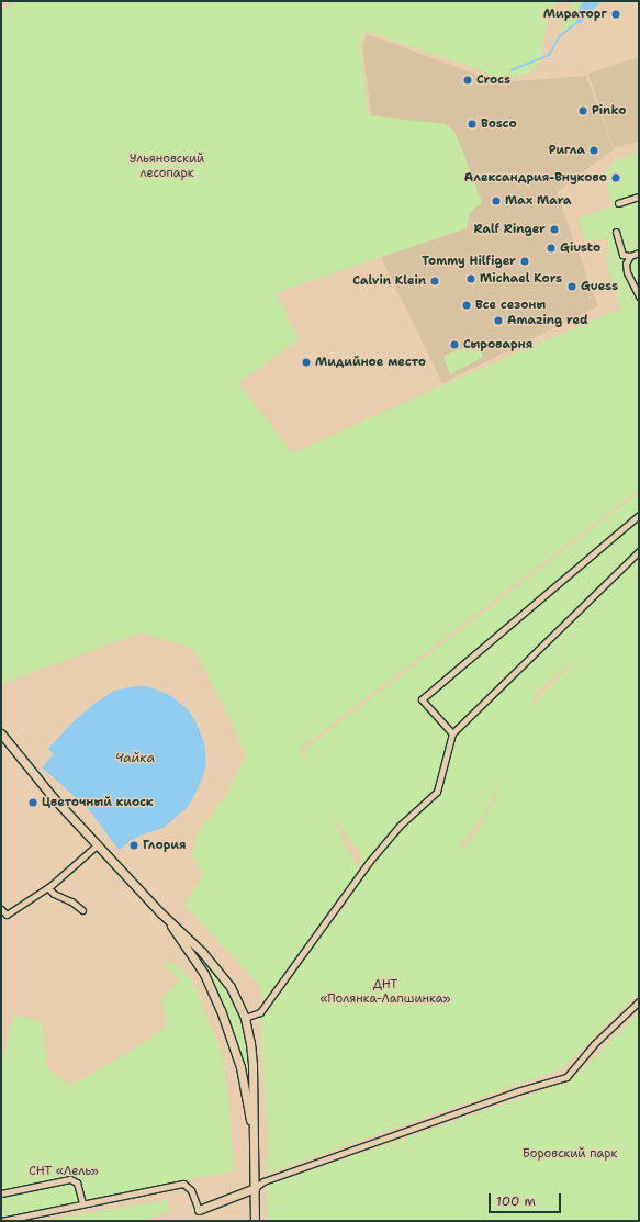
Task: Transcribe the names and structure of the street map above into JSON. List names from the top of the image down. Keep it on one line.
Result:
{"water":["Чайка"],"parks":["Ульяновский лесопарк","ДНТ «Полянка-Лапшинка»","Боровский парк","СНТ «Лель»"],"places":["Мираторг","Crocs","Pinko","Bosco","Ригла","Александрия-Внуково","Max Mara","Ralf Ringer","Giusto","Tommy Hilfiger","Michael Kors","Calvin Klein","Guess","Все сезоны","Amazing red","Сыроварня","Мидийное место","Цветочный киоск","Глория"],"scale_bar":"100 m"}
